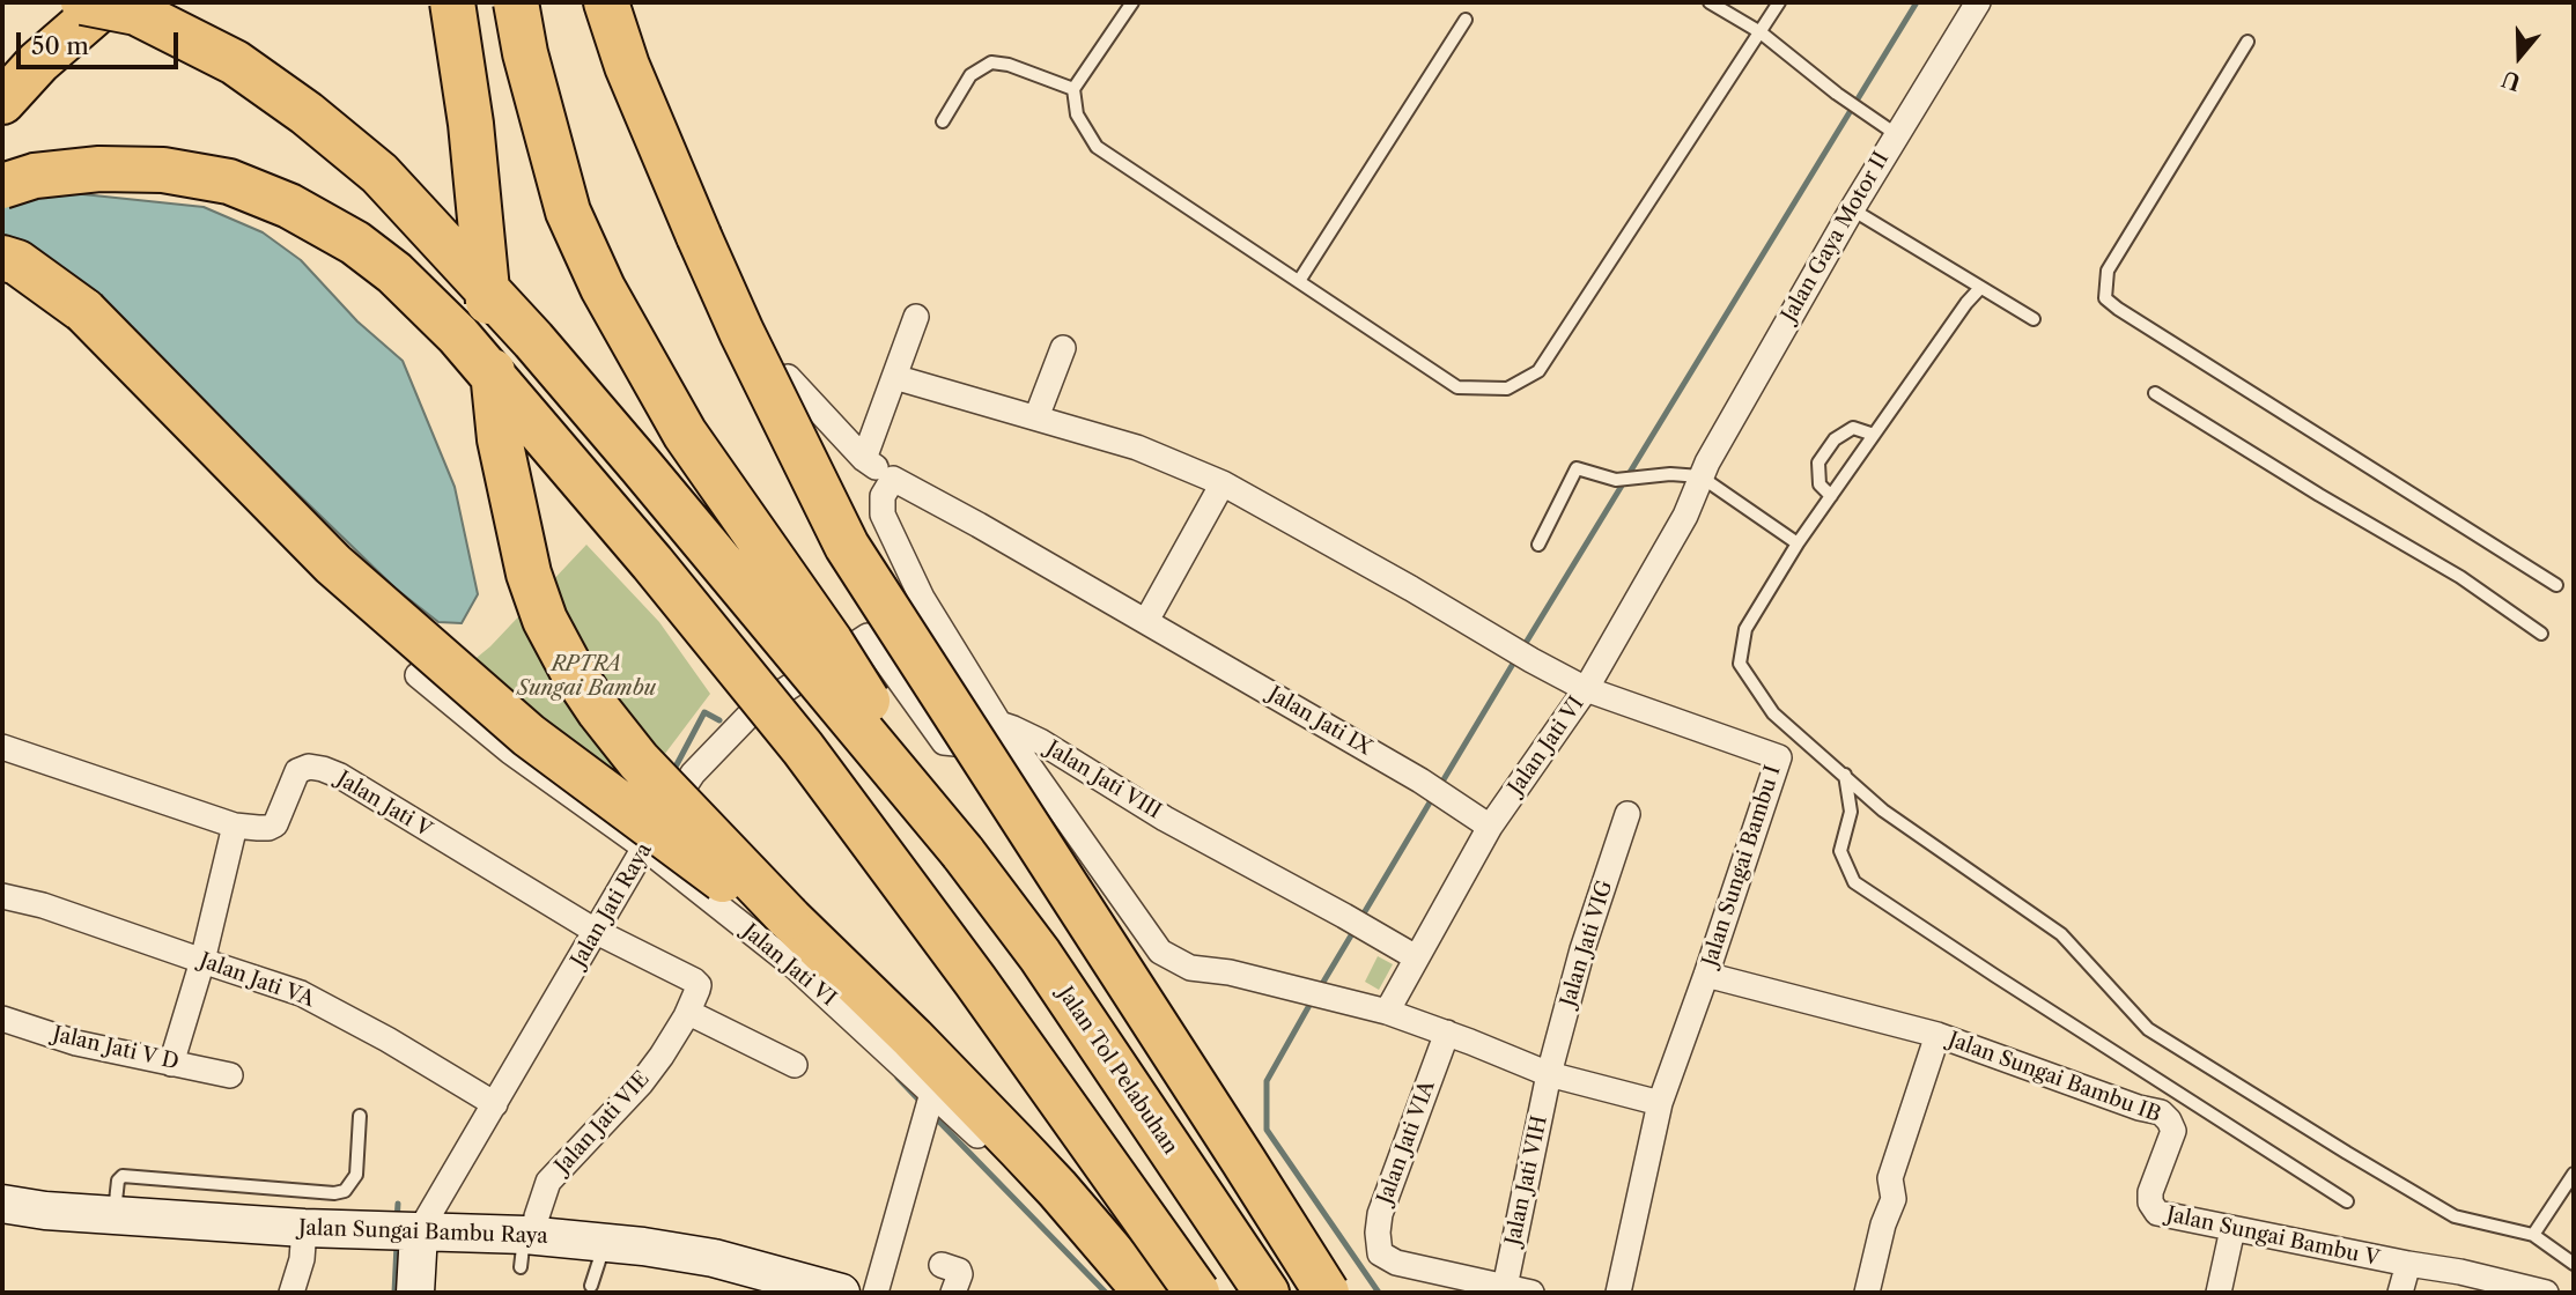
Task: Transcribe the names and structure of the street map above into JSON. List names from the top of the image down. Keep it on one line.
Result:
{"streets":{"highway":["Jalan Tol Pelabuhan"],"street":["Jalan Gaya Motor II","Jalan Jati IX","Jalan Jati VI","Jalan Jati VIII","Jalan Jati V","Jalan Sungai Bambu I","Jalan Jati Raya","Jalan Jati VIG","Jalan Jati VA","Jalan Jati V D","Jalan Sungai Bambu IB","Jalan Jati VIE","Jalan Jati VIA","Jalan Jati VIH","Jalan Sungai Bambu Raya","Jalan Sungai Bambu V"]},"crossings":[["Jalan Gaya Motor II","Jalan Jati VI"],["Jalan Jati IX","Jalan Jati VI"],["Jalan Jati VI","Jalan Jati VIII"],["Jalan Jati VI","Jalan Sungai Bambu I"],["Jalan Jati VI","Jalan Jati Raya"],["Jalan Jati V","Jalan Jati Raya"],["Jalan Jati V","Jalan Jati VIE"],["Jalan Sungai Bambu I","Jalan Sungai Bambu IB"],["Jalan Jati Raya","Jalan Jati VA"],["Jalan Jati Raya","Jalan Jati VIE"],["Jalan Jati Raya","Jalan Sungai Bambu Raya"],["Jalan Jati VIG","Jalan Jati VIH"],["Jalan Sungai Bambu IB","Jalan Sungai Bambu V"],["Jalan Jati VIE","Jalan Sungai Bambu Raya"],["Jalan Jati VIA","Jalan Jati VIH"]],"parks":["RPTRA Sungai Bambu"],"scale_bar":"50 m","north":"bottom"}
